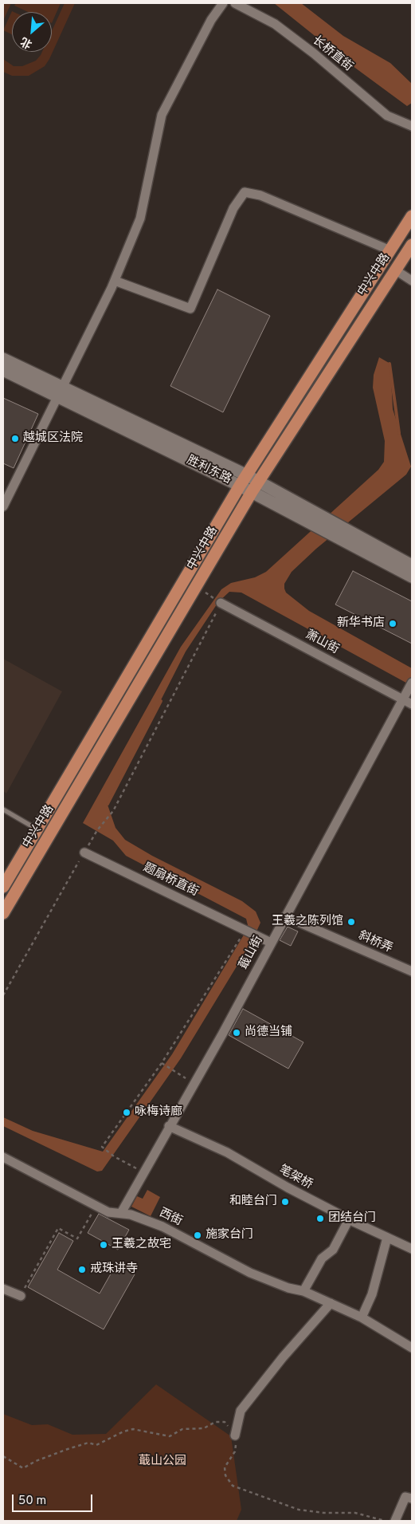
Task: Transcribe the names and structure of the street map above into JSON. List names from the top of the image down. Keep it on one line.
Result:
{"streets":{"main road":["中兴中路","胜利东路"],"street":["长桥直街","萧山街","题扇桥直街","斜桥弄","蕺山街","笔架桥","西街"]},"crossings":[["中兴中路","胜利东路"],["萧山街","蕺山街"],["题扇桥直街","蕺山街"],["斜桥弄","蕺山街"],["蕺山街","笔架桥"],["蕺山街","西街"]],"parks":["蕺山公园"],"places":["越城区法院","新华书店","王羲之陈列馆","尚德当铺","咏梅诗廊","和睦台门","团结台门","施家台门","王羲之故宅","戒珠讲寺"],"scale_bar":"50 m","north":"bottom left"}
